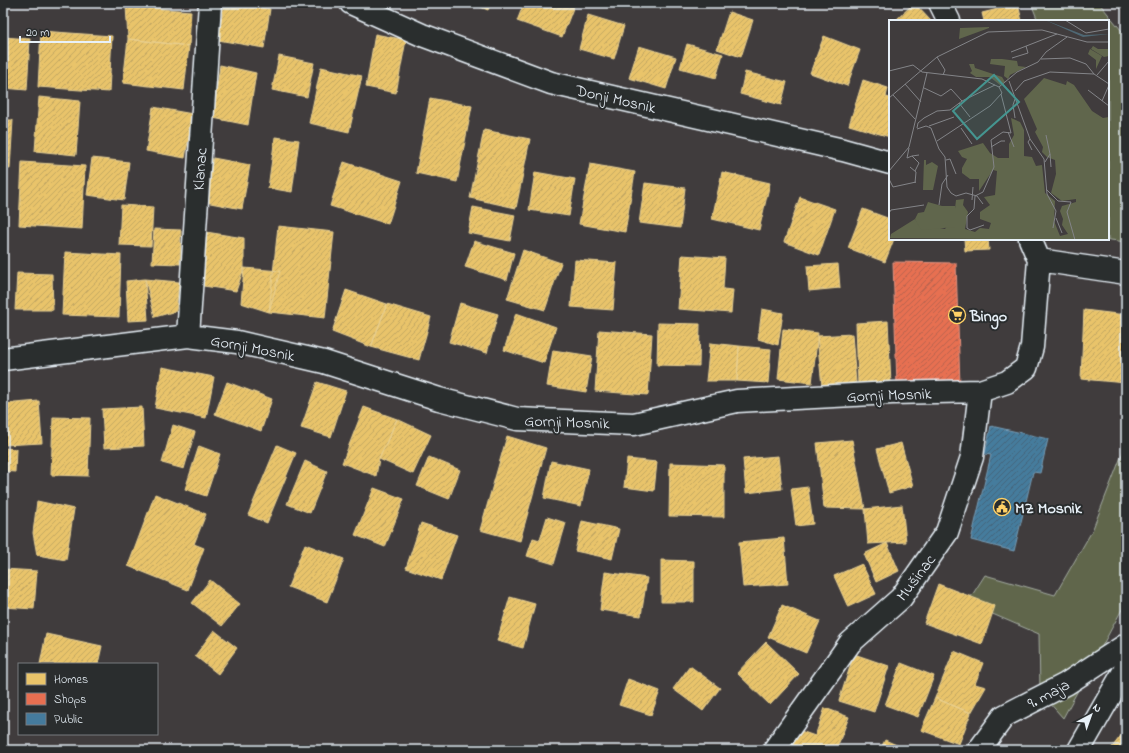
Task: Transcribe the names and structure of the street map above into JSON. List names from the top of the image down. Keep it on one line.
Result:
{"streets":{"street":["Donji Mosnik","Klanac","Gornji Mosnik","Mušinac","9. maja"]},"crossings":[["Klanac","Gornji Mosnik"],["Gornji Mosnik","Mušinac"]],"places":{"supermarket":["Bingo"],"public building":["MZ Mosnik"]},"legend":["Homes","Shops","Public"],"scale_bar":"20 m","north":"top right"}
